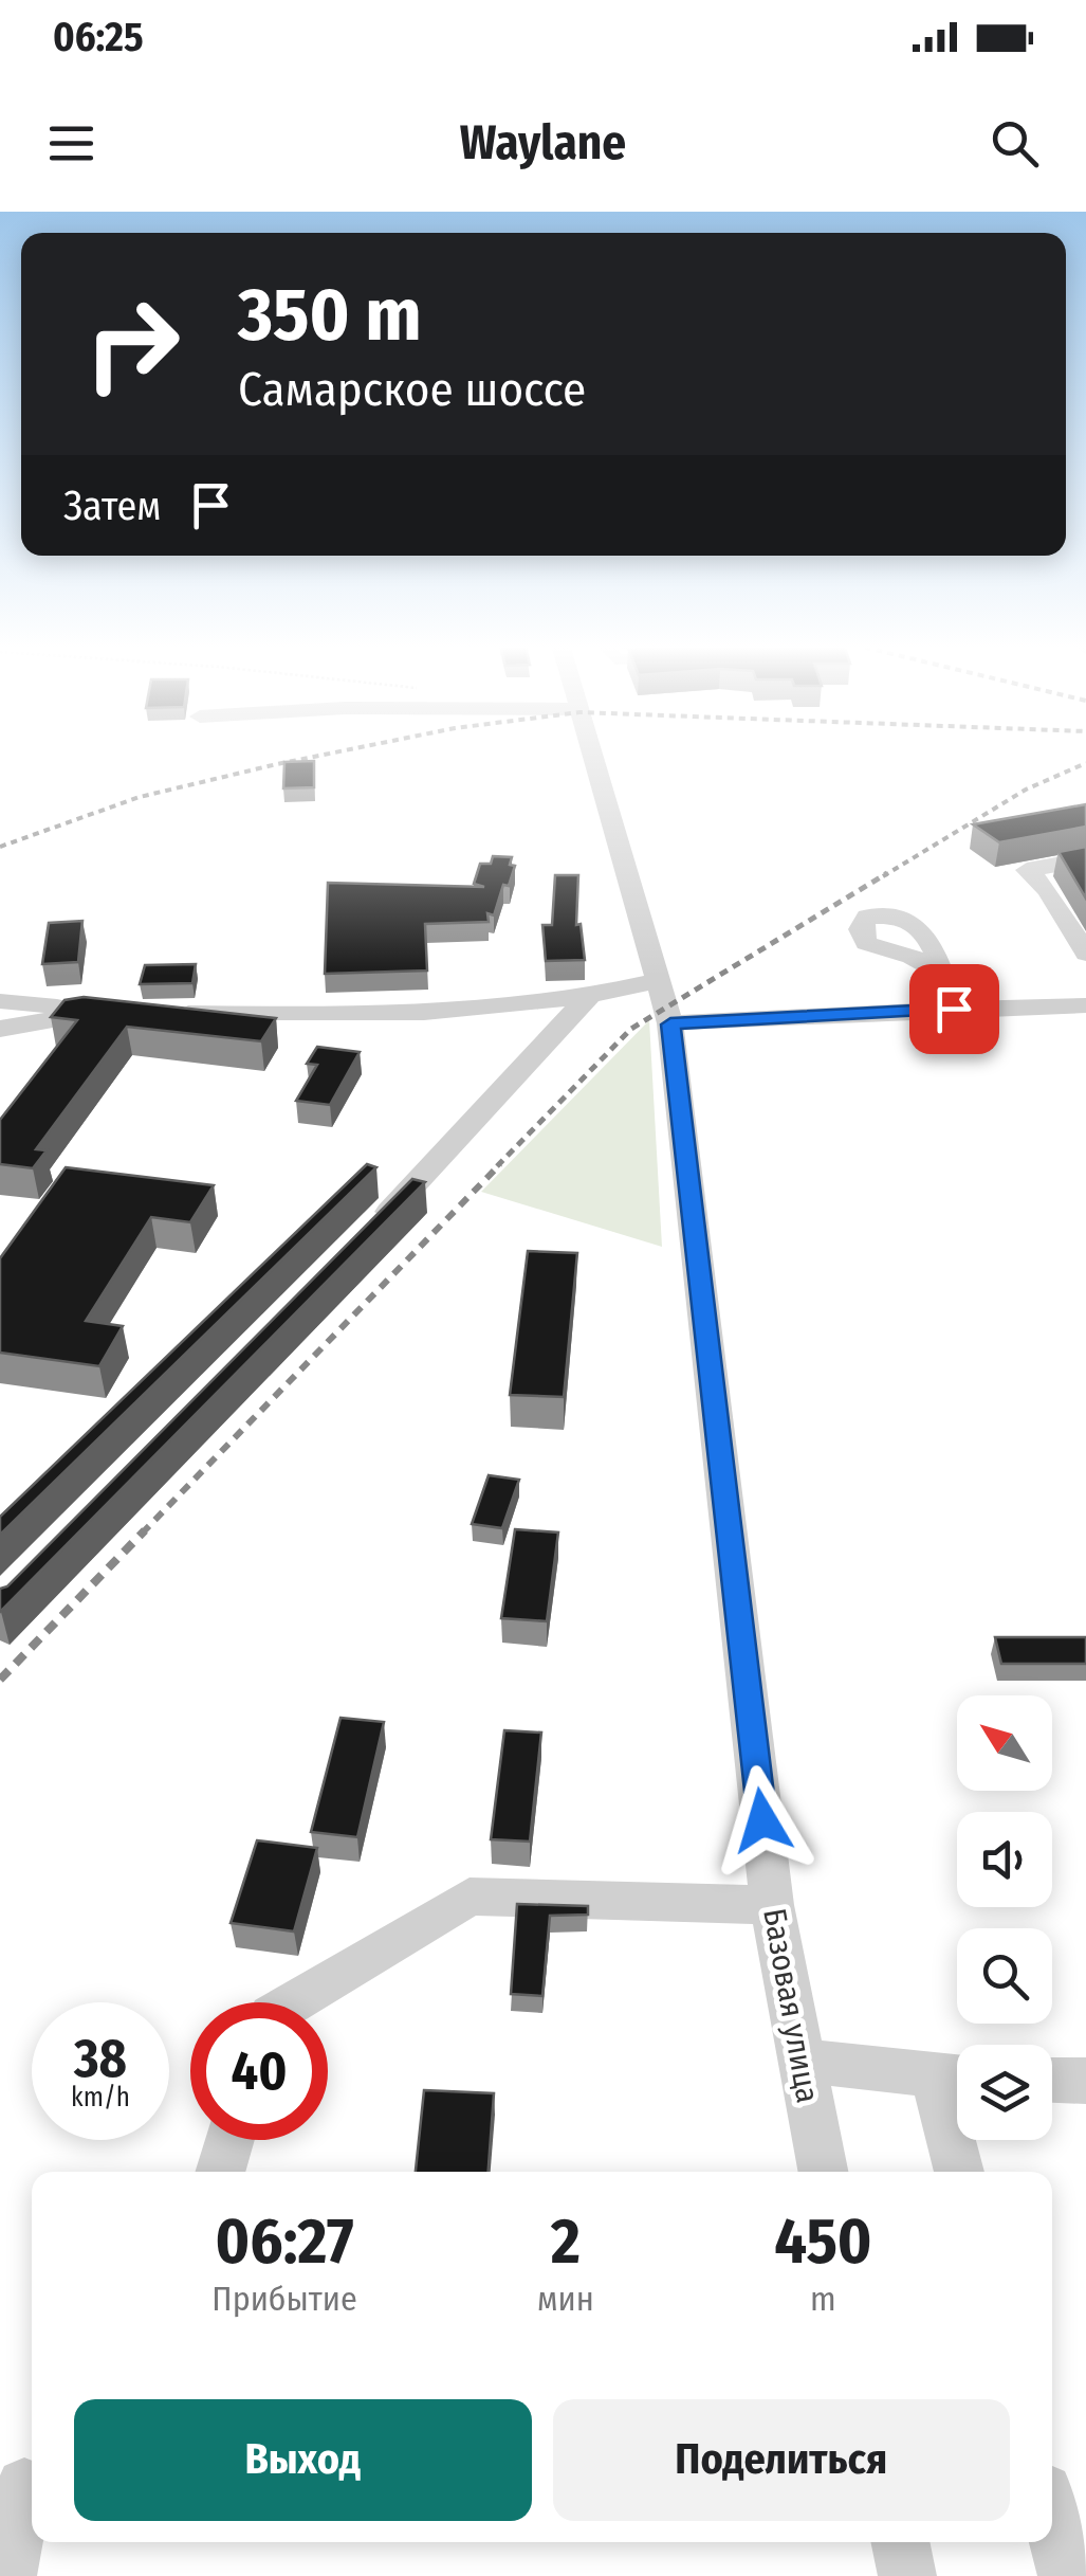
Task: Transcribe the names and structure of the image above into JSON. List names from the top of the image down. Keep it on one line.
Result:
{"streets":{"street":["Базовая улица"]},"north":"top left","page":{"status":"06:25","header":"Waylane","turn":["350 m","Самарское шоссе"],"then":"Затем","speed":"38 km/h","limit":"40","eta":["06:27","Прибытие","2","мин","450","m"],"buttons":["Выход","Поделиться"]}}
